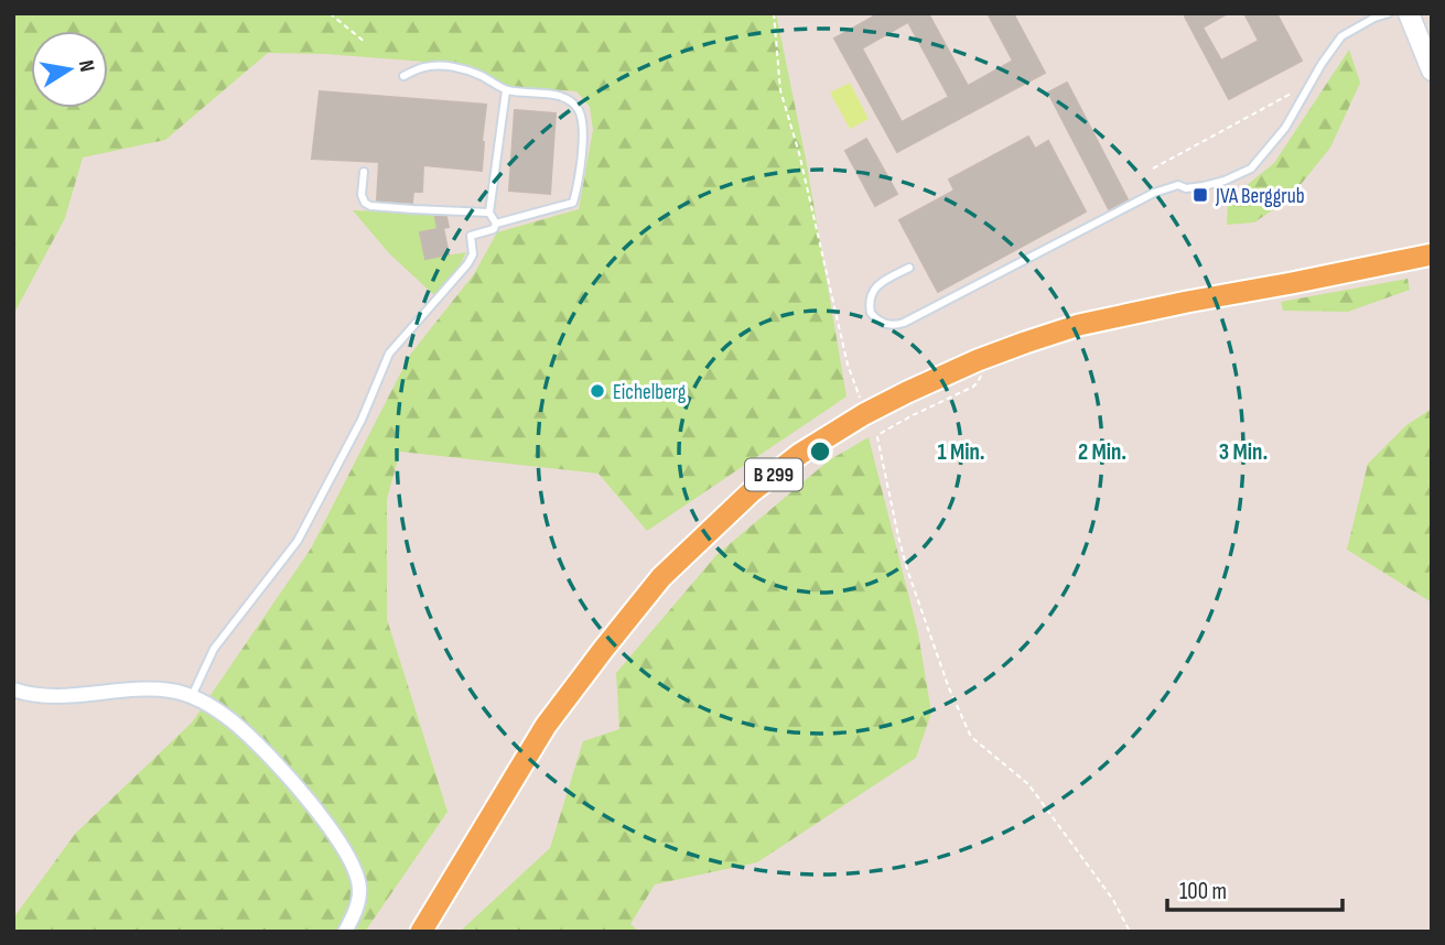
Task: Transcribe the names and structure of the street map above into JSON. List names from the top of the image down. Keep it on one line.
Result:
{"streets":{"main road":["B 299"]},"places":{"transit":["JVA Berggrub"],"other":["Eichelberg"]},"scale_bar":"100 m","north":"right","rings":["1 Min.","2 Min.","3 Min."]}
